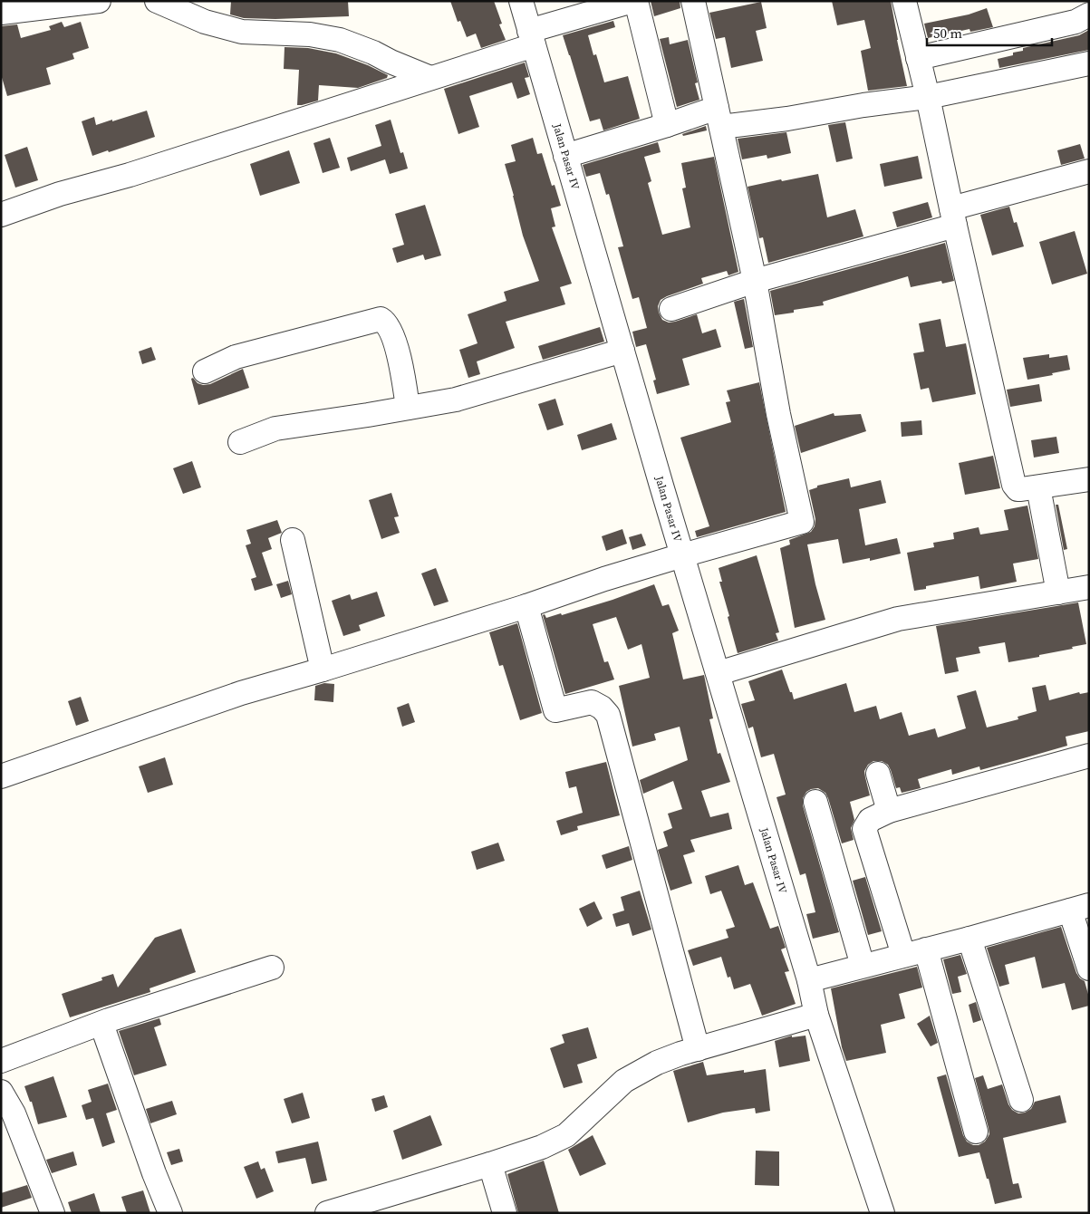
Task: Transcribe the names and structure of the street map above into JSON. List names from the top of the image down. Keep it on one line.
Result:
{"streets":{"street":["Jalan Pasar IV"]},"scale_bar":"50 m"}
